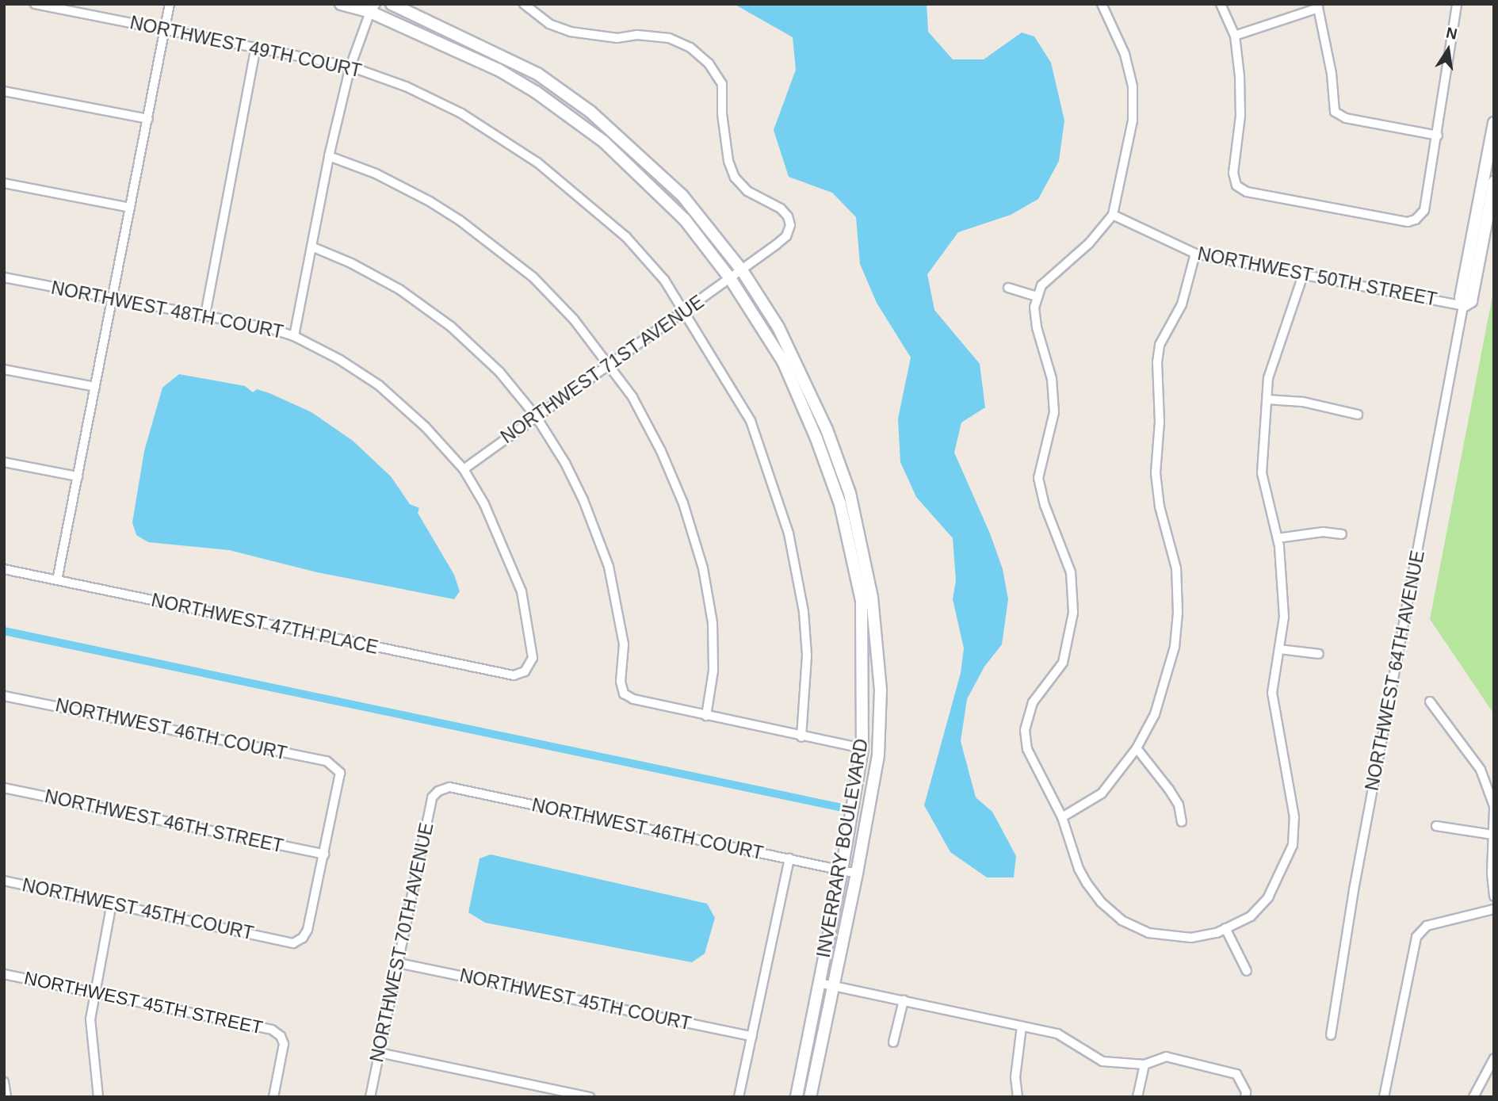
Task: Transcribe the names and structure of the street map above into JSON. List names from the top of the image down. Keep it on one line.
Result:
{"streets":{"street":["NORTHWEST 49TH COURT","NORTHWEST 50TH STREET","NORTHWEST 48TH COURT","NORTHWEST 71ST AVENUE","NORTHWEST 47TH PLACE","NORTHWEST 64TH AVENUE","NORTHWEST 46TH COURT","NORTHWEST 46TH STREET","INVERRARY BOULEVARD","NORTHWEST 45TH COURT","NORTHWEST 70TH AVENUE","NORTHWEST 45TH STREET"]},"crossings":[["NORTHWEST 49TH COURT","NORTHWEST 71ST AVENUE"],["NORTHWEST 50TH STREET","NORTHWEST 64TH AVENUE"],["NORTHWEST 48TH COURT","NORTHWEST 71ST AVENUE"],["NORTHWEST 48TH COURT","NORTHWEST 47TH PLACE"],["NORTHWEST 71ST AVENUE","INVERRARY BOULEVARD"],["NORTHWEST 46TH COURT","NORTHWEST 46TH STREET"],["NORTHWEST 46TH COURT","INVERRARY BOULEVARD"],["NORTHWEST 46TH COURT","NORTHWEST 45TH COURT"],["NORTHWEST 46TH COURT","NORTHWEST 70TH AVENUE"],["NORTHWEST 46TH STREET","NORTHWEST 45TH COURT"],["NORTHWEST 45TH COURT","NORTHWEST 70TH AVENUE"]],"north":"top"}
